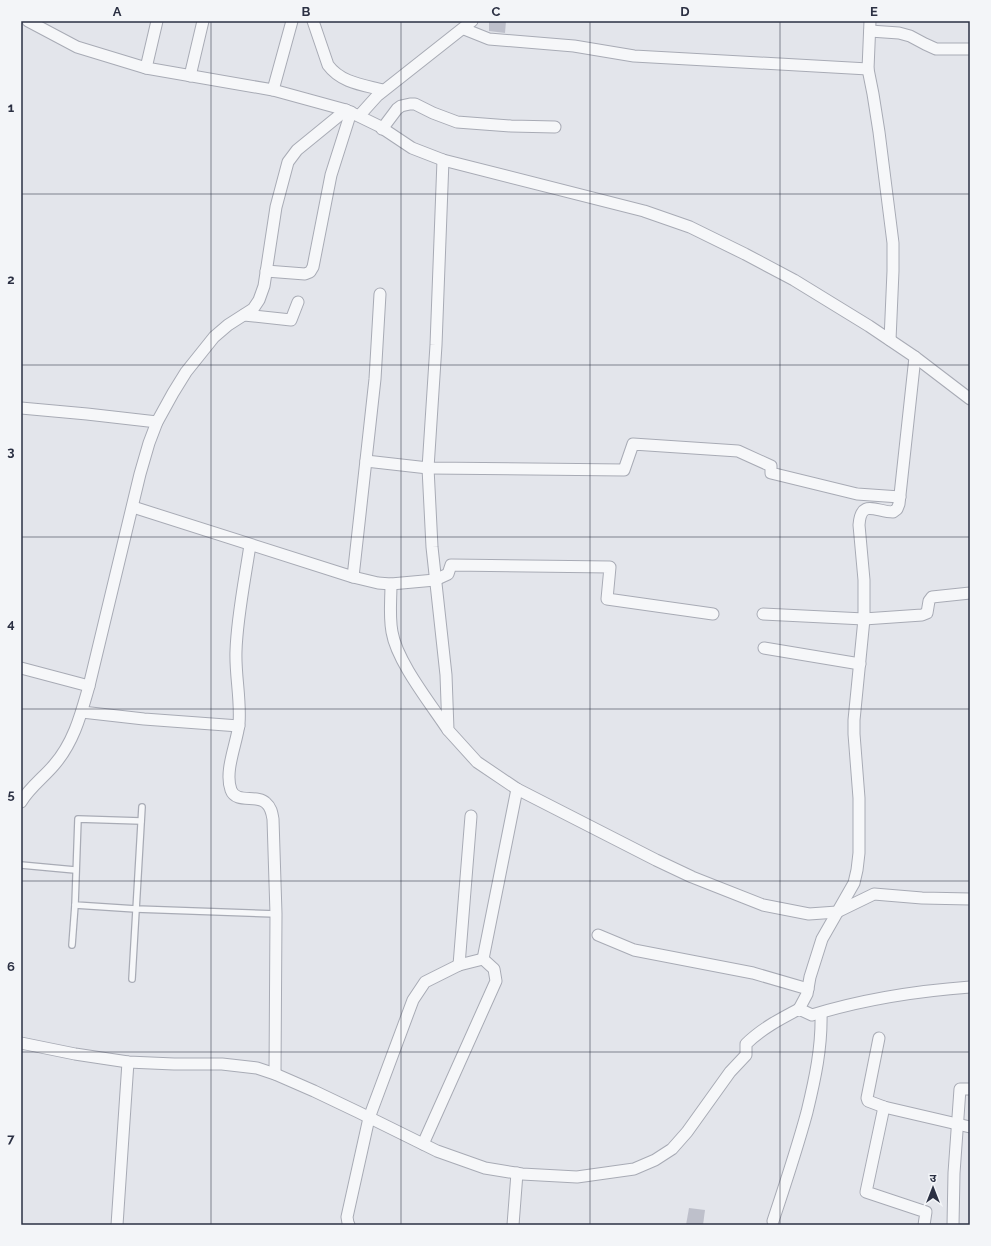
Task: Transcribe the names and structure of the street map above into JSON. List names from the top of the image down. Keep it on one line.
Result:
{"north":"top","grid":{"columns":["A","B","C","D","E"],"rows":["1","2","3","4","5","6","7"]}}
